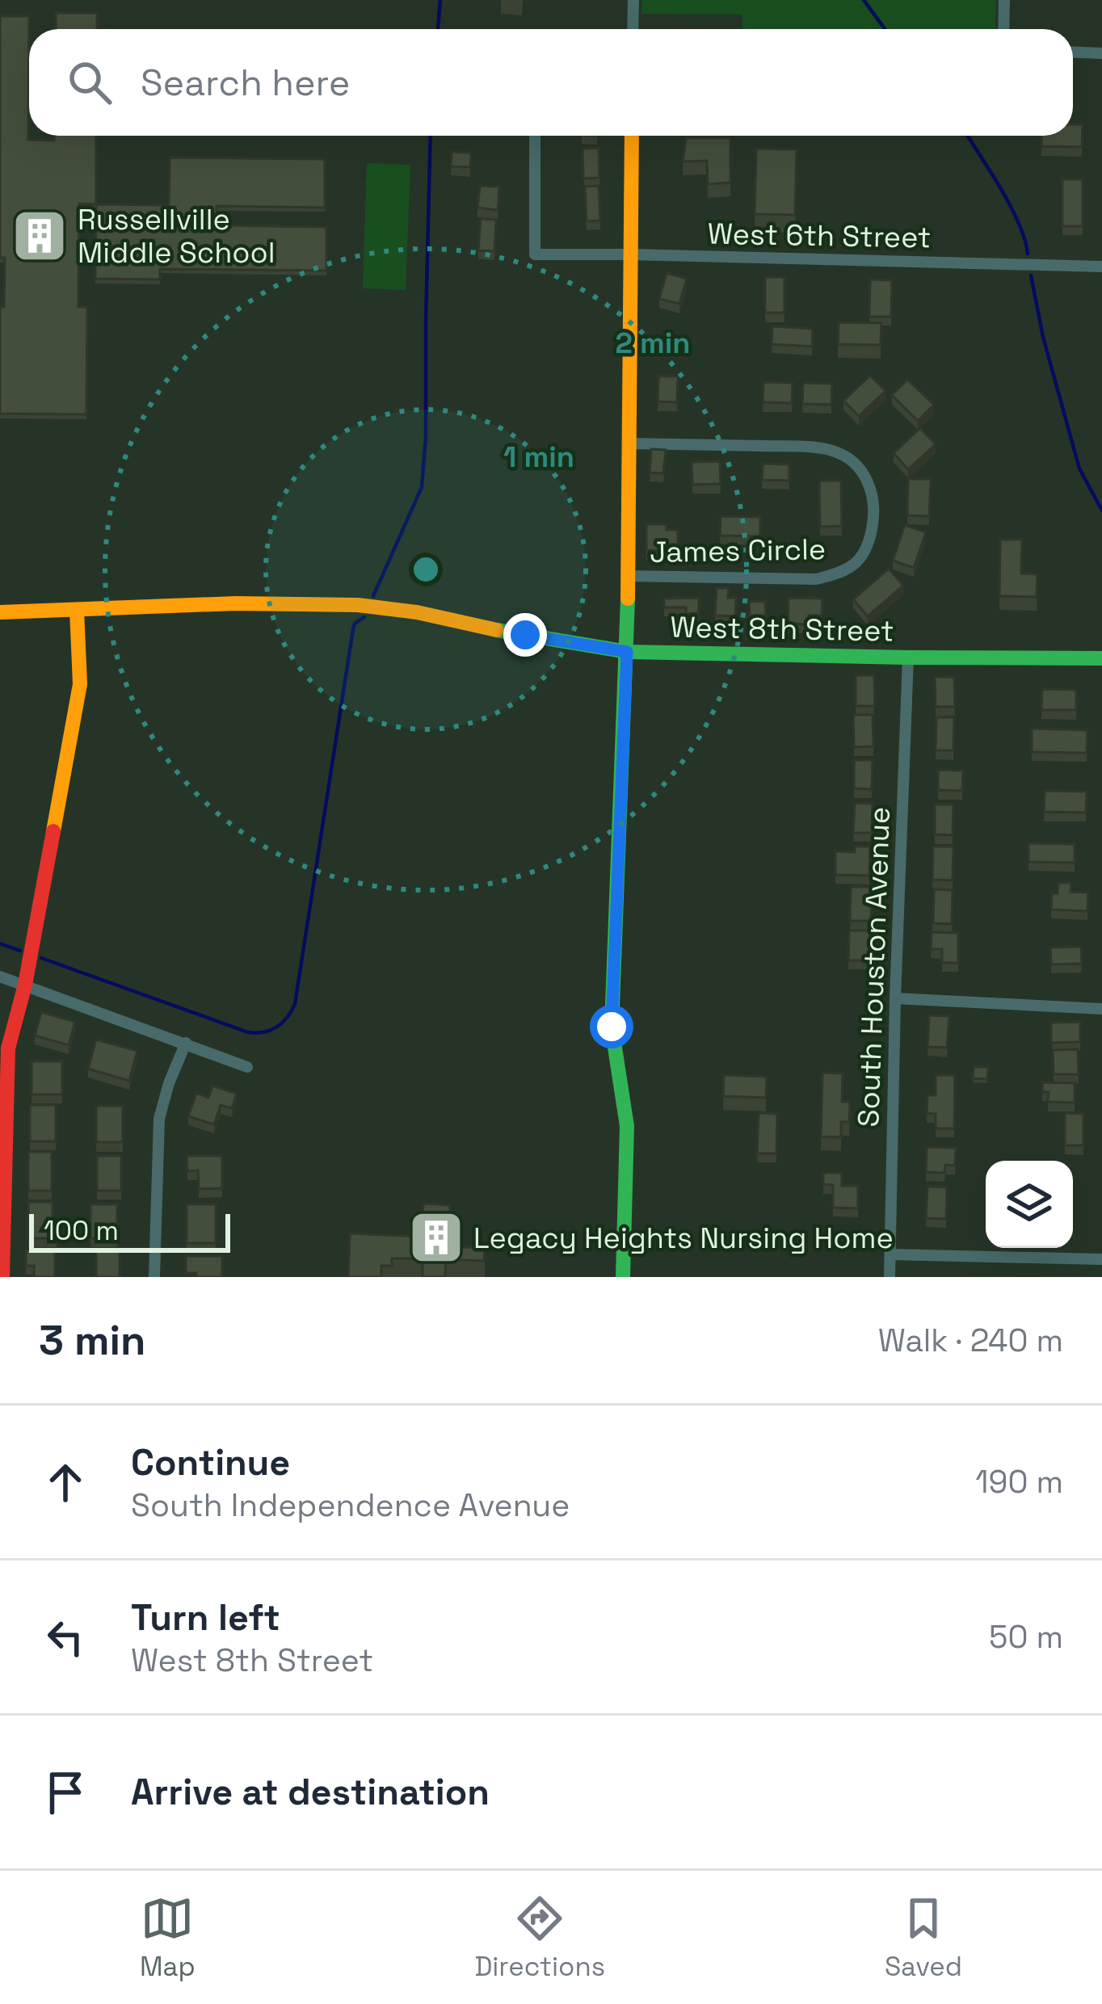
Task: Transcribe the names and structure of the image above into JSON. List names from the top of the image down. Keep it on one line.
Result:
{"streets":{"street":["West 6th Street","James Circle","West 8th Street","South Houston Avenue"]},"crossings":[["West 8th Street","South Houston Avenue"]],"places":{"building":["Russellville Middle School","Legacy Heights Nursing Home"]},"scale_bar":"100 m","page":{"search":"Search here","scale":"100 m","heading":["3 min","Walk · 240 m"],"list":[["Continue","South Independence Avenue","190 m"],["Turn left","West 8th Street","50 m"],"Arrive at destination"],"nav":["Map","Directions","Saved"]},"rings":["2 min","1 min"]}
